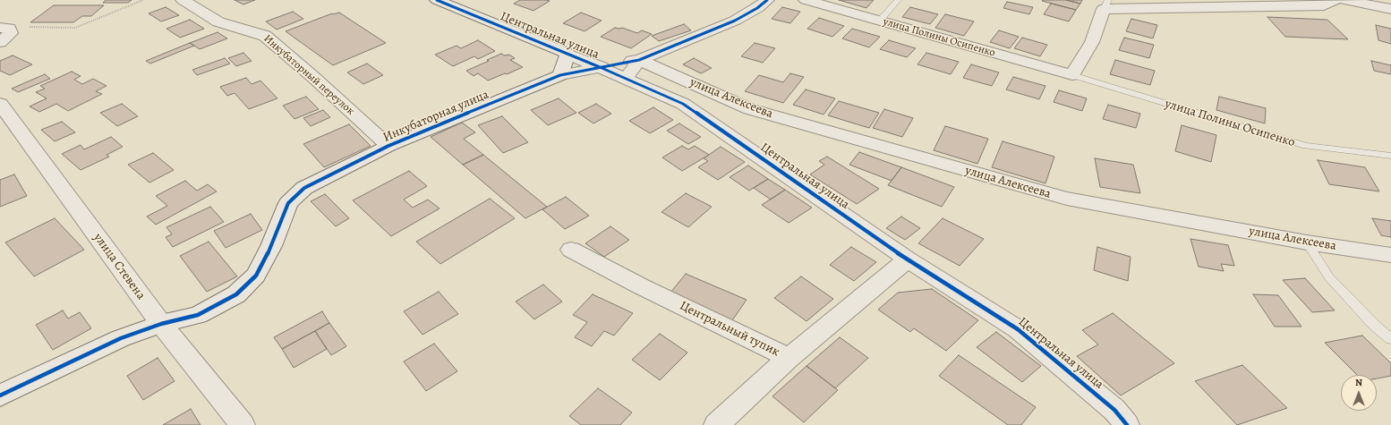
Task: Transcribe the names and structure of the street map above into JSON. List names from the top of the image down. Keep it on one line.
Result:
{"streets":{"street":["Центральная улица","улица Полины Осипенко","Инкубаторный переулок","улица Алексеева","Инкубаторная улица","улица Стевена","Центральный тупик"]},"crossings":[["Центральная улица","Инкубаторная улица"],["Центральная улица","Центральный тупик"],["Инкубаторный переулок","Инкубаторная улица"],["улица Алексеева","Инкубаторная улица"],["Инкубаторная улица","улица Стевена"]],"north":"top"}
